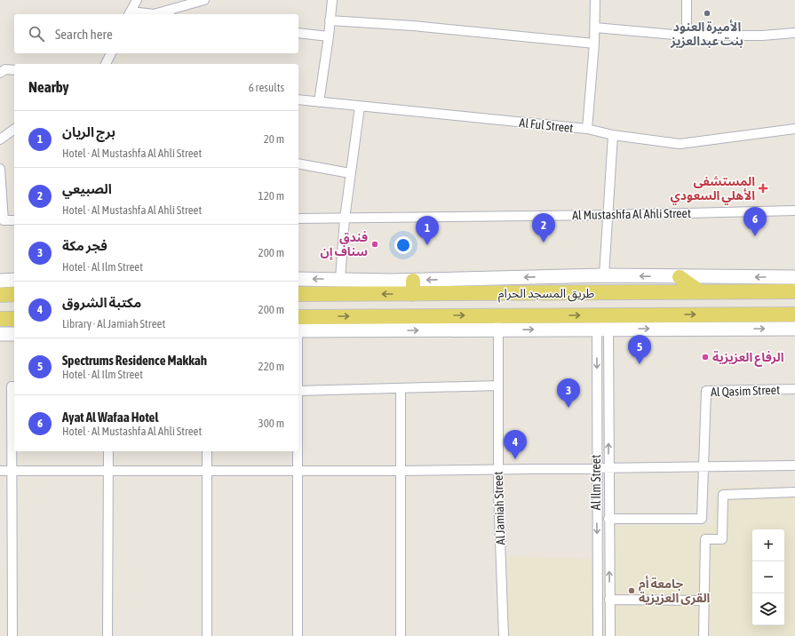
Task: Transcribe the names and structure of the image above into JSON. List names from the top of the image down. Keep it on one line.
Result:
{"streets":{"main road":["طريق المسجد الحرام"],"street":["Al Ful Street","Al Mustashfa Al Ahli Street","Al Qasim Street","Al Ilm Street","Al Jamiah Street"]},"crossings":[["طريق المسجد الحرام","Al Jamiah Street"]],"places":{"other":["الأميرة العنود بنت عبدالعزيز","فندق سناف إن","الرفاع العزيزية","جامعة أم القرى العزيزية"],"health":["المستشفى الأهلي السعودي"]},"page":{"search":"Search here","heading":["Nearby","6 results"],"list":[{"mark":"1","name":"برج الريان","note":"Hotel · Al Mustashfa Al Ahli Street","value":"20 m"},{"mark":"2","name":"الصبيعي","note":"Hotel · Al Mustashfa Al Ahli Street","value":"120 m"},{"mark":"3","name":"فجر مكة","note":"Hotel · Al Ilm Street","value":"200 m"},{"mark":"4","name":"مكتبة الشروق","note":"Library · Al Jamiah Street","value":"200 m"},{"mark":"5","name":"Spectrums Residence Makkah","note":"Hotel · Al Ilm Street","value":"220 m"},{"mark":"6","name":"Ayat Al Wafaa Hotel","note":"Hotel · Al Mustashfa Al Ahli Street","value":"300 m"}],"pins":["6","2","1","5","3","4"],"map_buttons":["+","−"]}}
